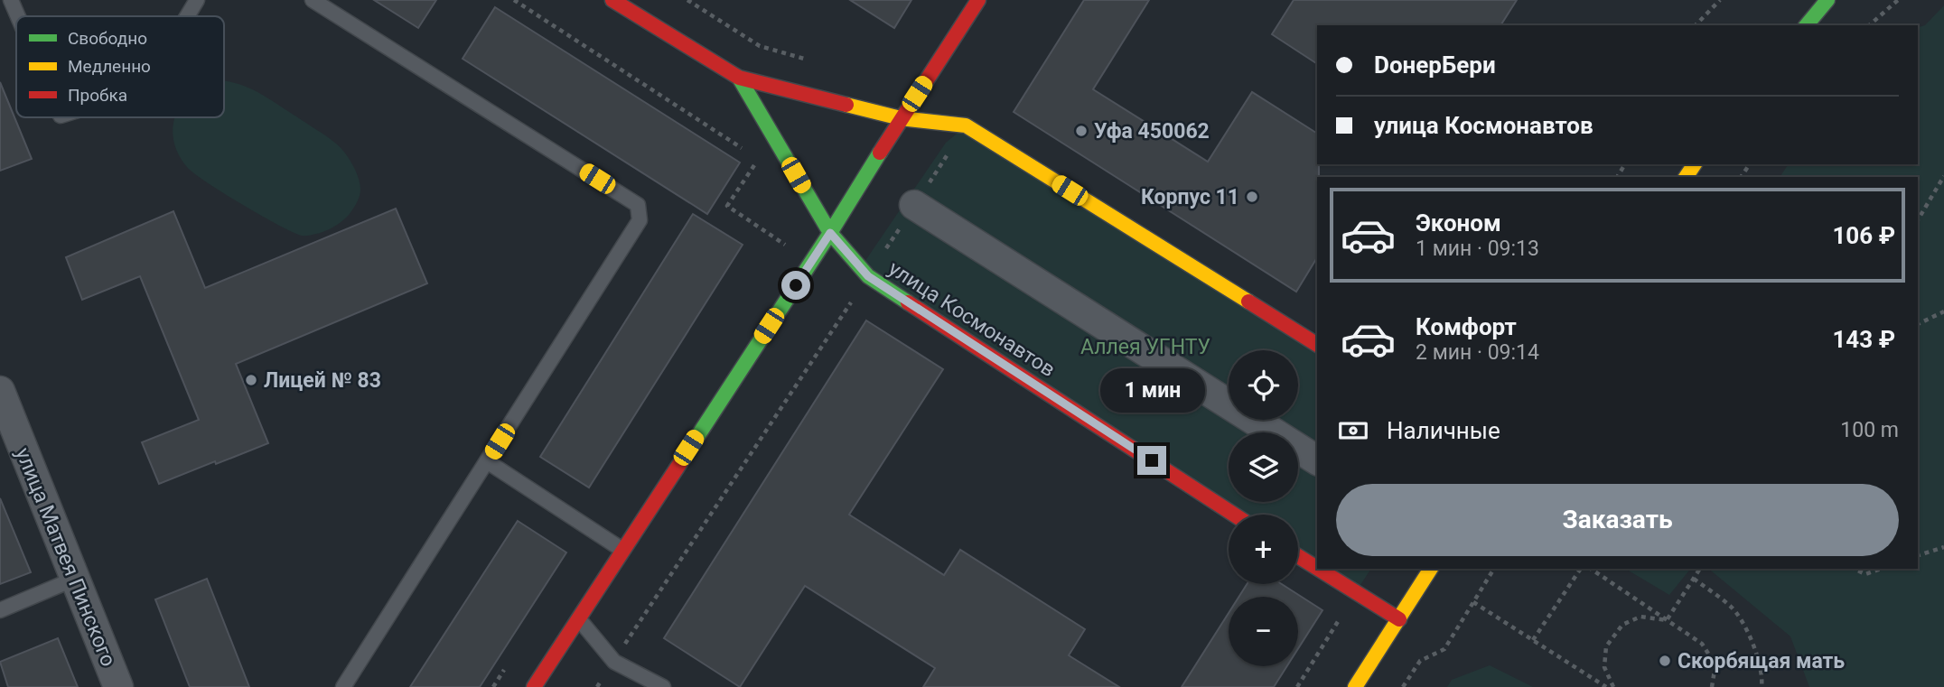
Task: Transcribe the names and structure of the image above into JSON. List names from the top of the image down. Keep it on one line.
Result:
{"streets":{"main road":["улица Космонавтов"],"street":["улица Матвея Пинского"]},"parks":["Аллея УГНТУ"],"places":["Уфа 450062","Корпус 11","Лицей № 83","Скорбящая мать"],"legend":["Свободно","Медленно","Пробка"],"page":{"banner":["DонерБери","улица Космонавтов"],"list":[{"name":"Эконом","note":"1 мин · 09:13","value":"106 ₽"},{"name":"Комфорт","note":"2 мин · 09:14","value":"143 ₽"}],"map_buttons":["+","−"],"bubble":"1 мин","pay":["Наличные","100 m"],"buttons":"Заказать"}}
